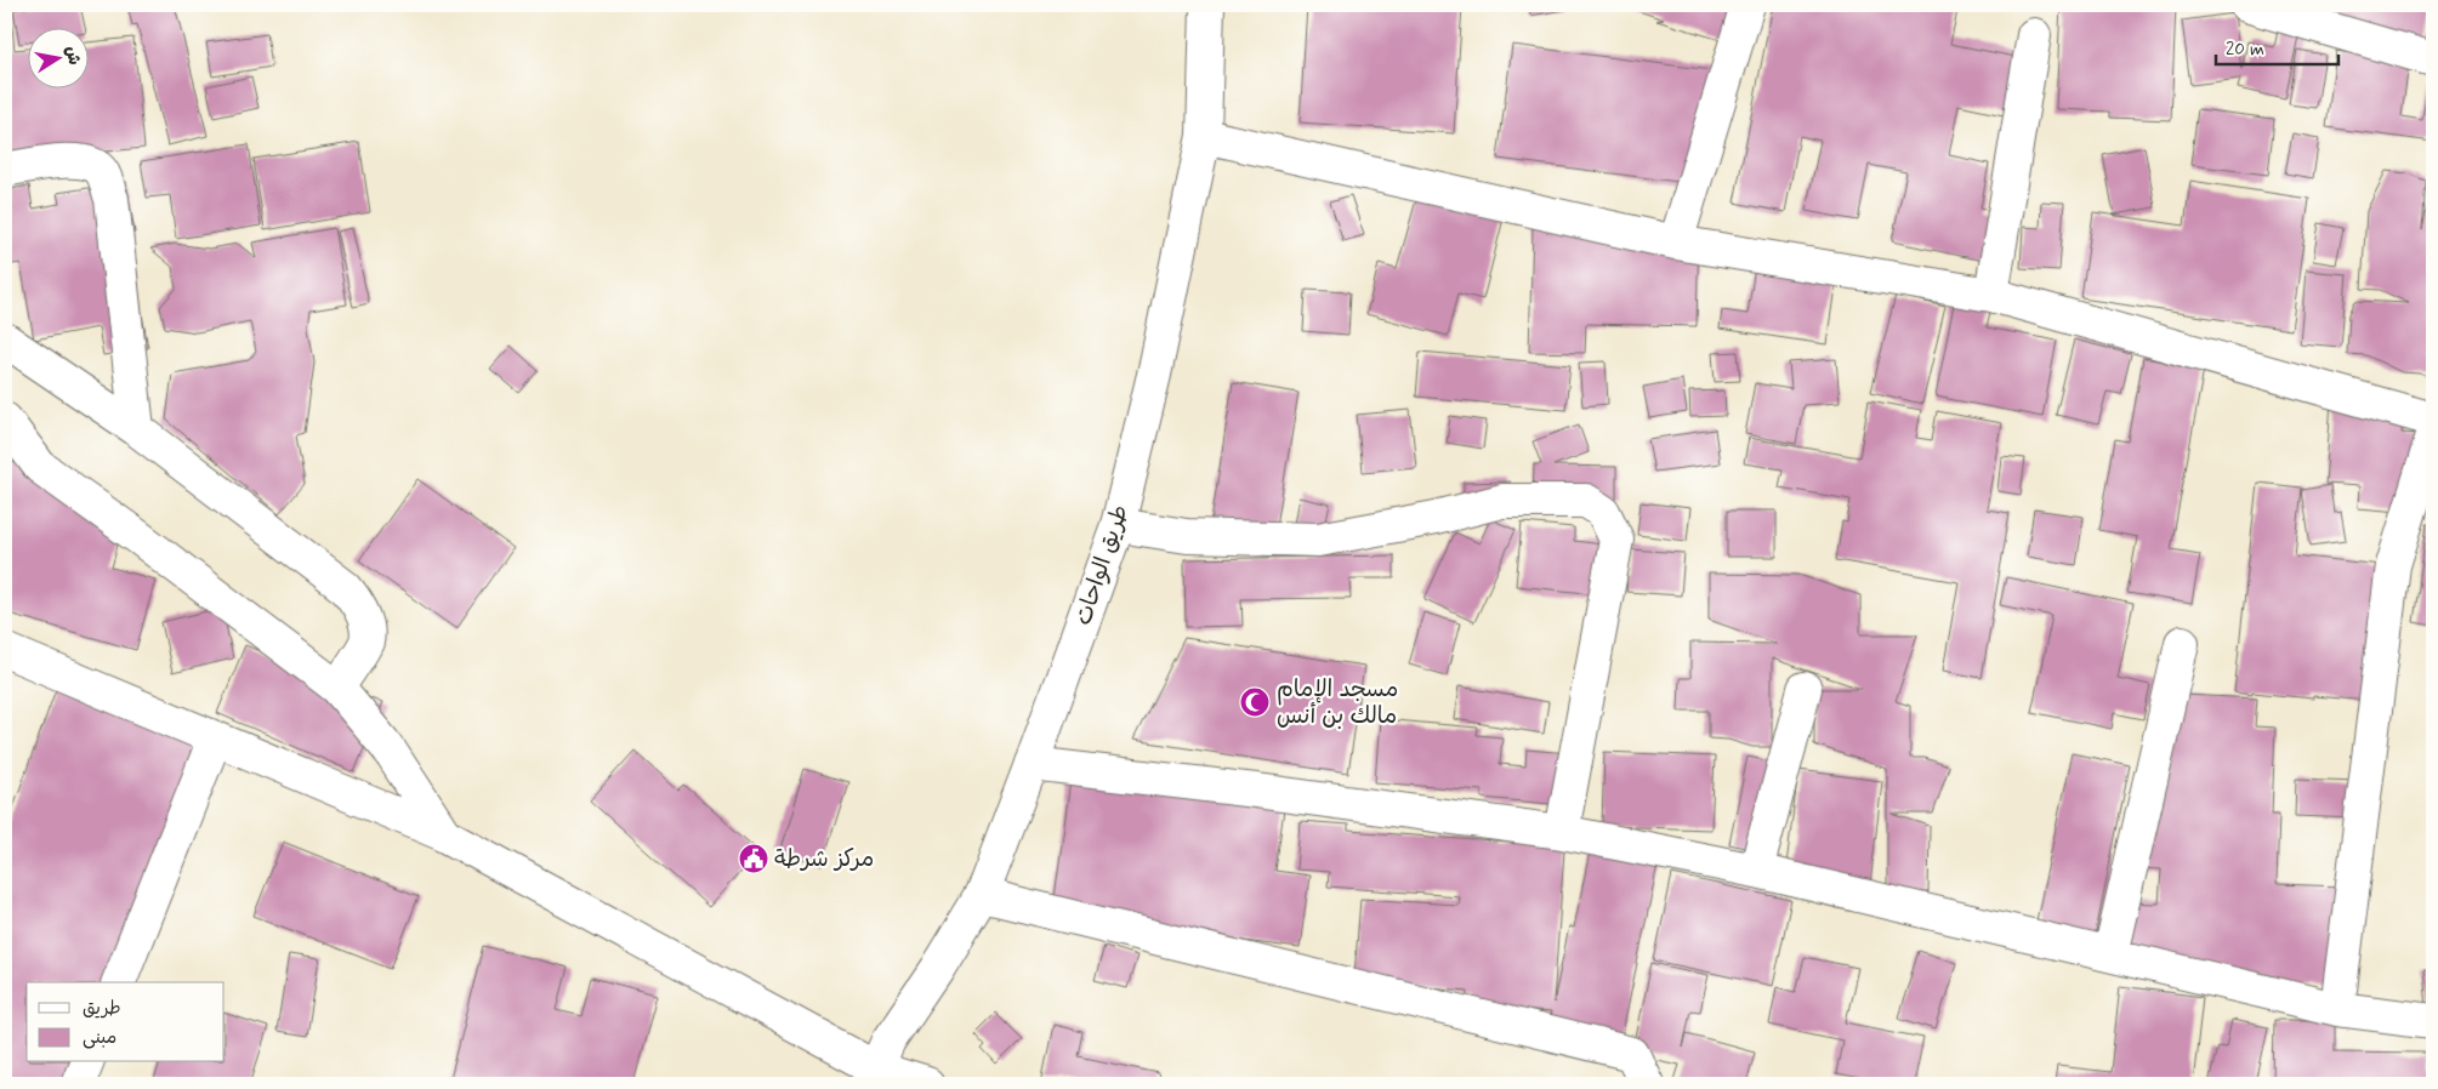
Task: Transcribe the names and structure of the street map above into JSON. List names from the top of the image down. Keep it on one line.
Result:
{"streets":{"street":["طريق الواحات"]},"places":{"mosque":["مسجد الإمام مالك بن أنس"],"public building":["مركز شرطة"]},"legend":["طريق","مبنى"],"scale_bar":"20 m","north":"right"}
